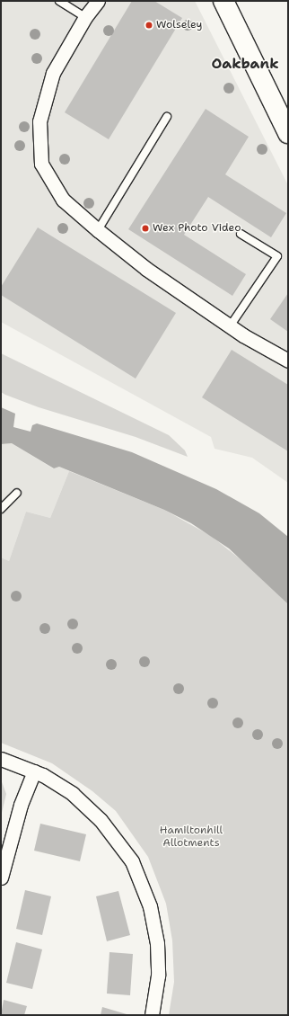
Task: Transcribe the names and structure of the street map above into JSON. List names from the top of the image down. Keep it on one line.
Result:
{"districts":["Oakbank"],"parks":["Hamiltonhill Allotments"],"places":["Wolseley","Wex Photo Video"]}
